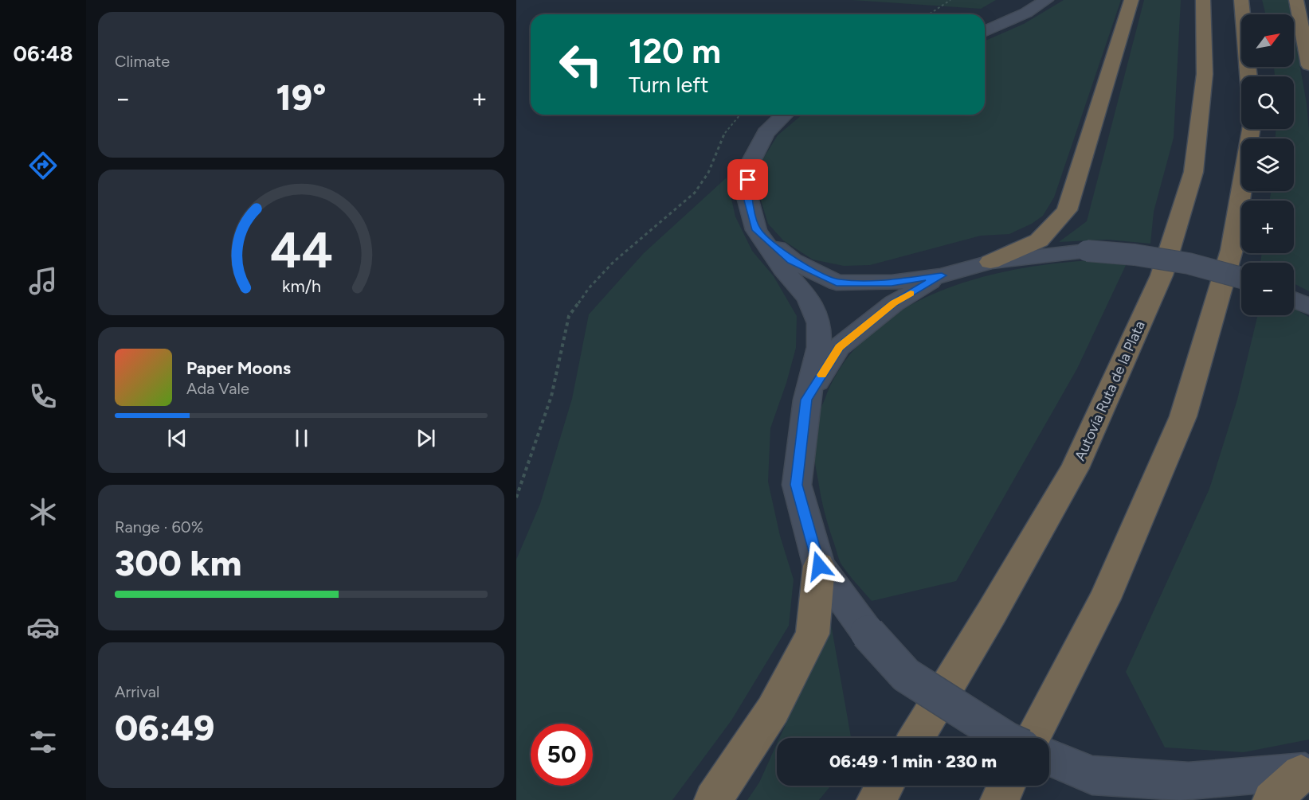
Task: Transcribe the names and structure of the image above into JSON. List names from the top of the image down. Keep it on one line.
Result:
{"streets":{"highway":["Autovía Ruta de la Plata"]},"north":"top right","page":{"tabs":"06:48","tile":["Climate",["Range · 60%","300 km"],["Arrival","06:49"]],"map_buttons":["+","−"],"turn":["120 m","Turn left"],"heat":["−","19°","+"],"song":["Paper Moons","Ada Vale"],"limit":"50","trip":"06:49 · 1 min · 230 m","gauge":["44","km/h"]}}
